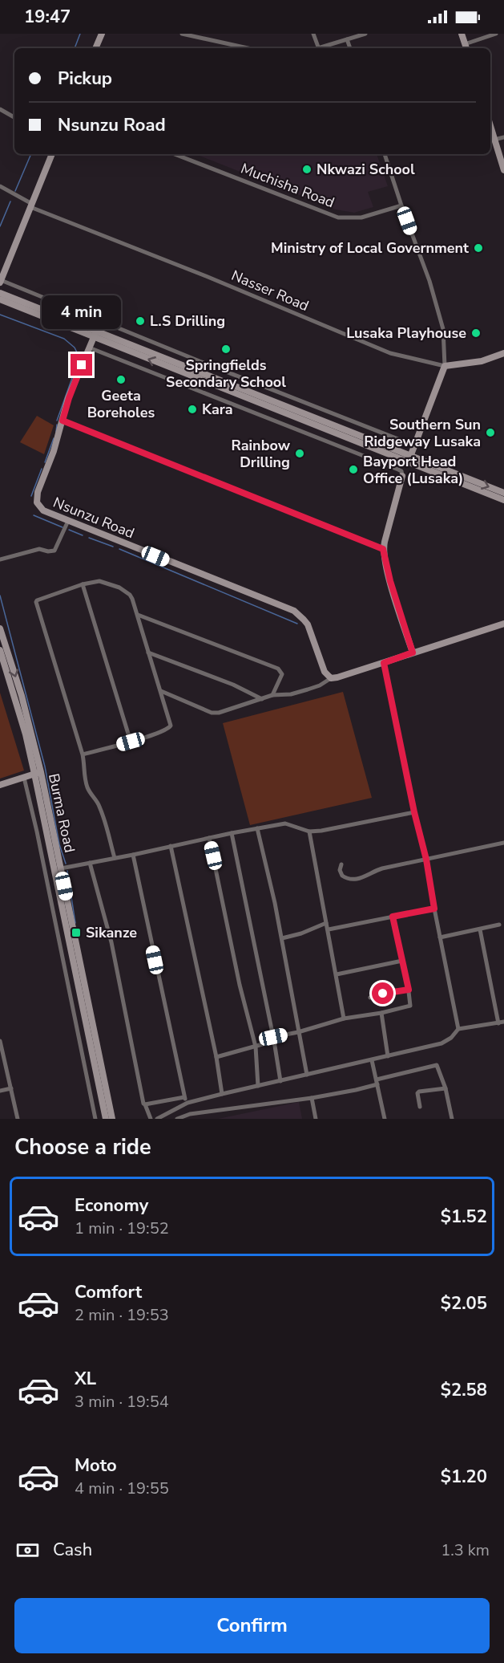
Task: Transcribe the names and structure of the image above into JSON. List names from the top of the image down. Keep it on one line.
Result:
{"streets":{"main road":["Nasser Road","Nsunzu Road","Burma Road"],"street":["Muchisha Road"]},"places":{"other":["Nkwazi School","Ministry of Local Government","L.S Drilling","Lusaka Playhouse","Springfields Secondary School","Geeta Boreholes","Kara","Southern Sun Ridgeway Lusaka","Rainbow Drilling","Bayport Head Office (Lusaka)"],"transit":["Sikanze"]},"page":{"status":"19:47","banner":["Pickup","Nsunzu Road"],"bubble":"4 min","heading":"Choose a ride","list":[{"name":"Economy","note":"1 min · 19:52","value":"$1.52"},{"name":"Comfort","note":"2 min · 19:53","value":"$2.05"},{"name":"XL","note":"3 min · 19:54","value":"$2.58"},{"name":"Moto","note":"4 min · 19:55","value":"$1.20"}],"pay":["Cash","1.3 km"],"buttons":"Confirm"}}
